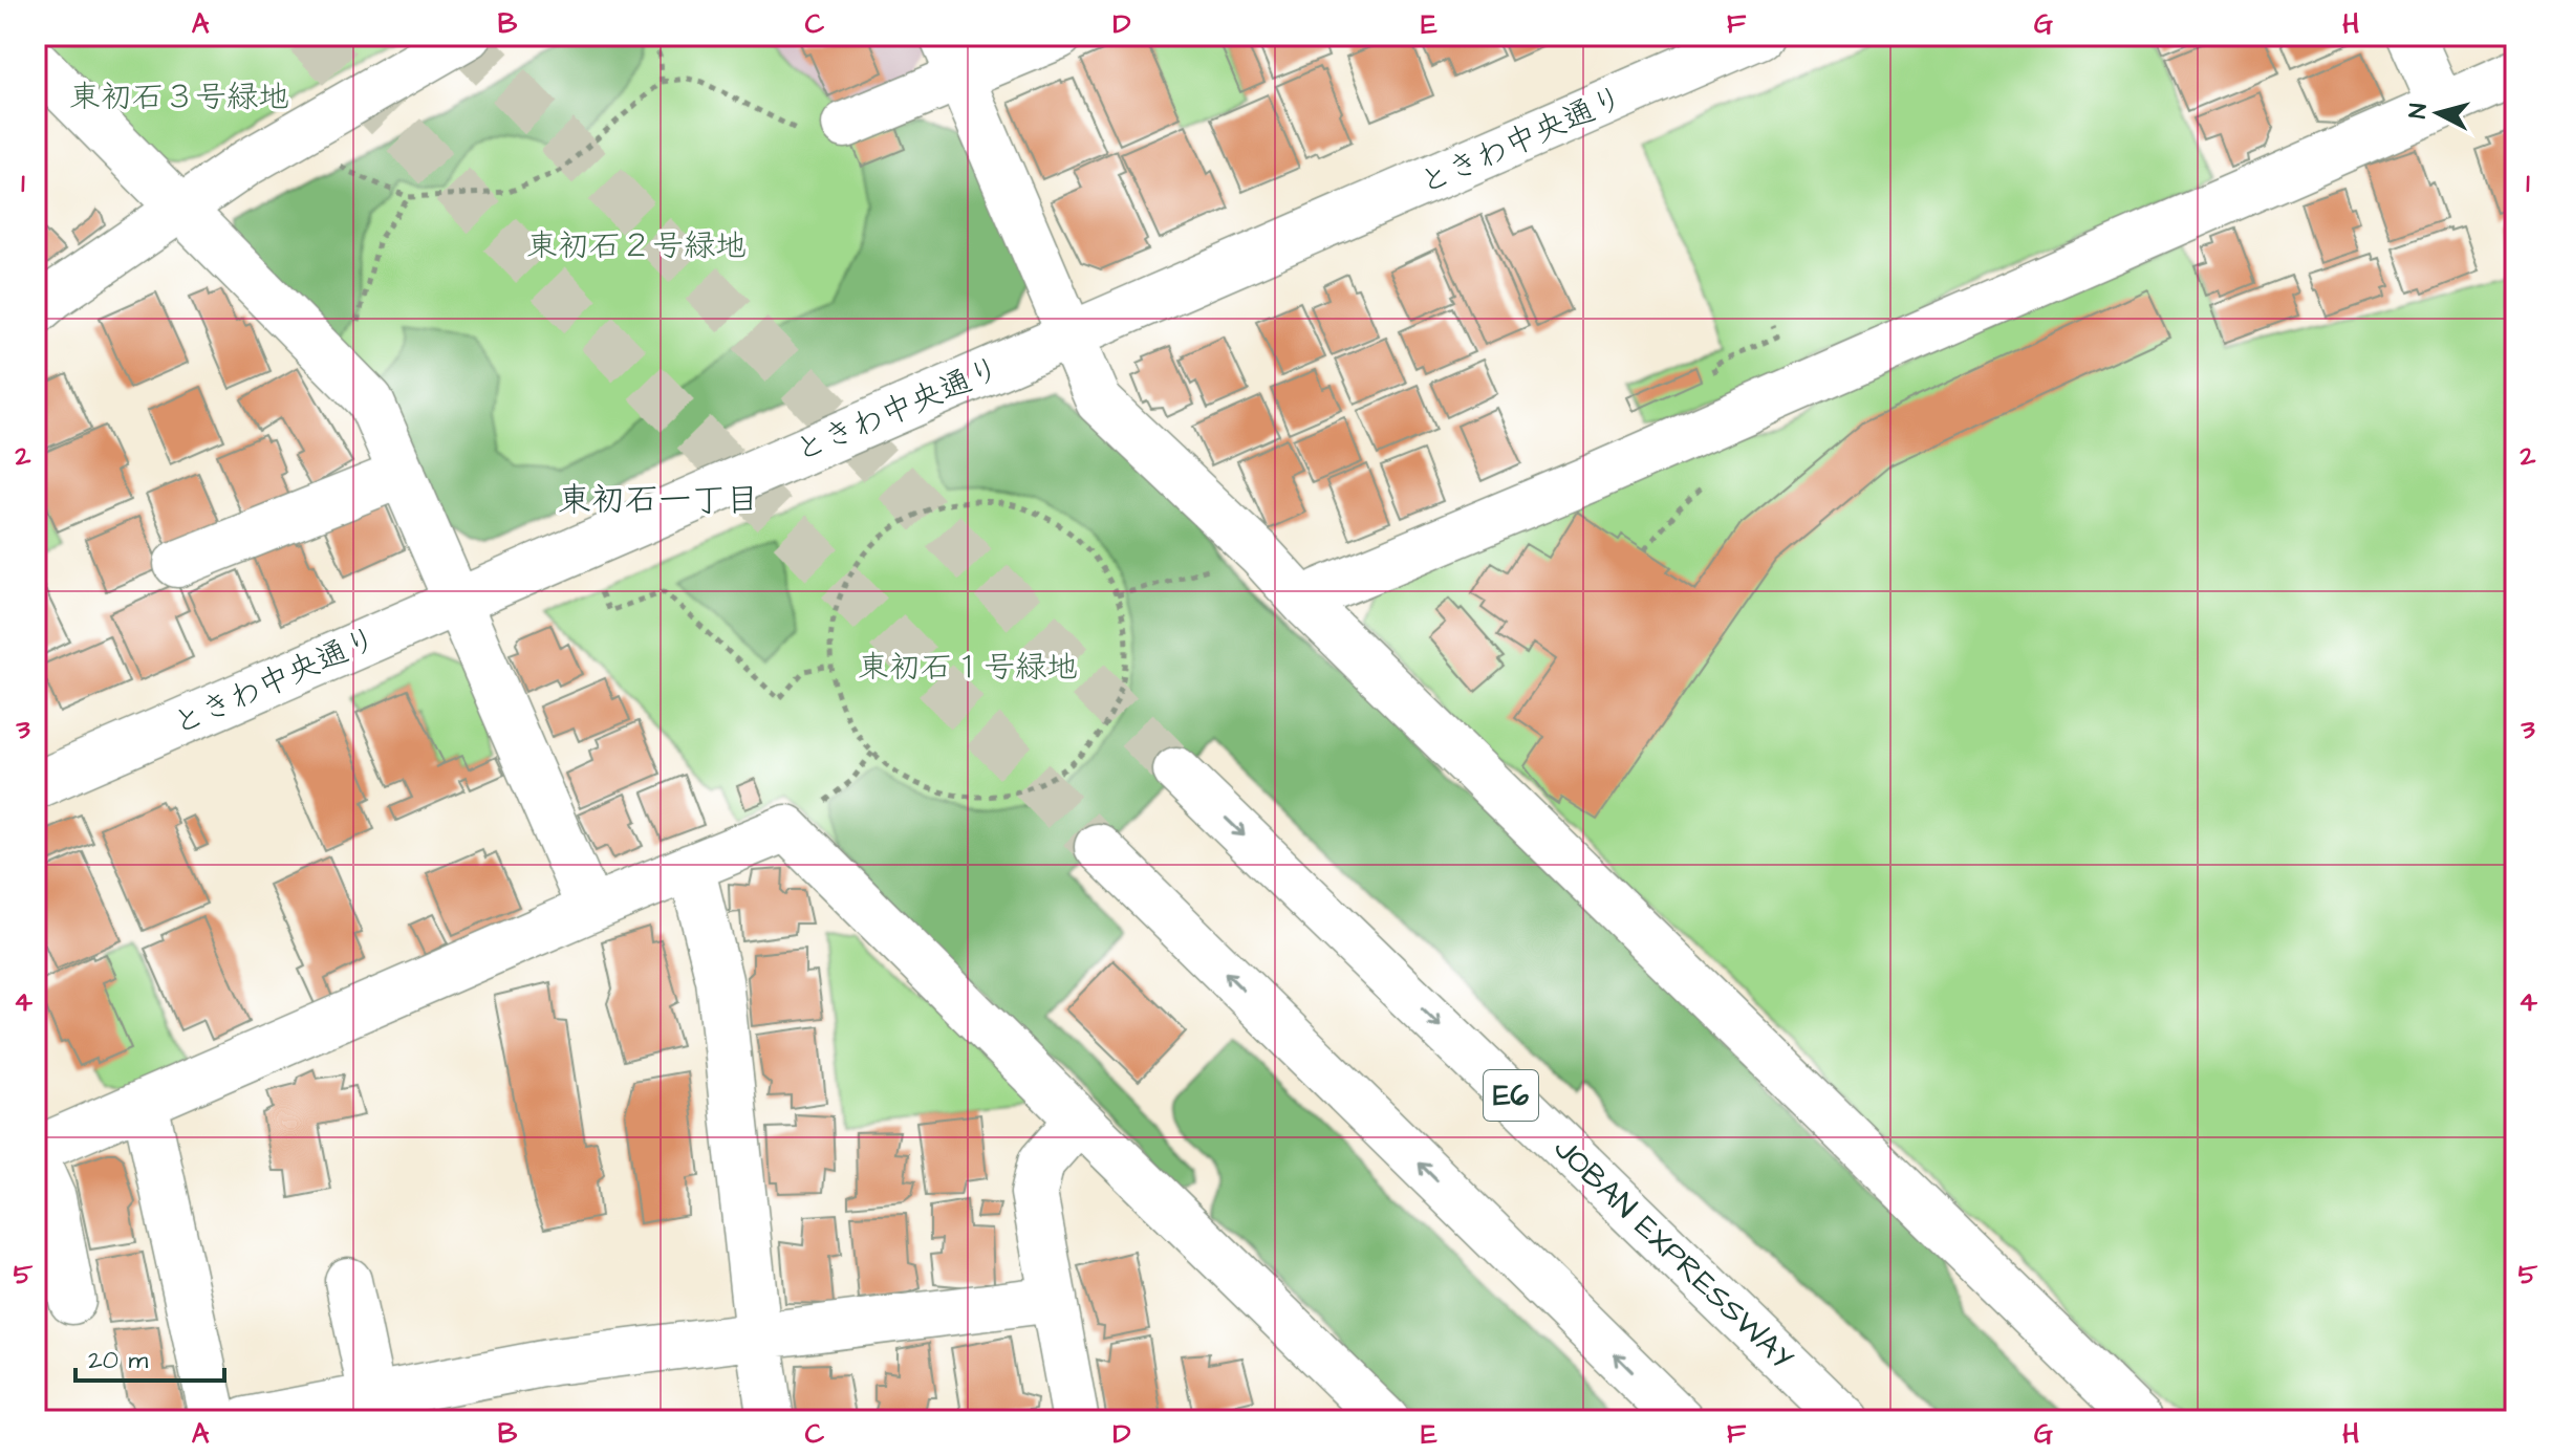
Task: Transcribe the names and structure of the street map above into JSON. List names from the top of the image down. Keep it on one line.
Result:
{"streets":{"main road":["ときわ中央通り","E6","JOBAN EXPRESSWAY"]},"districts":["東初石一丁目"],"parks":["東初石３号緑地","東初石２号緑地","東初石１号緑地"],"scale_bar":"20 m","north":"left","grid":{"columns":["A","B","C","D","E","F","G","H"],"rows":["1","2","3","4","5"]}}
